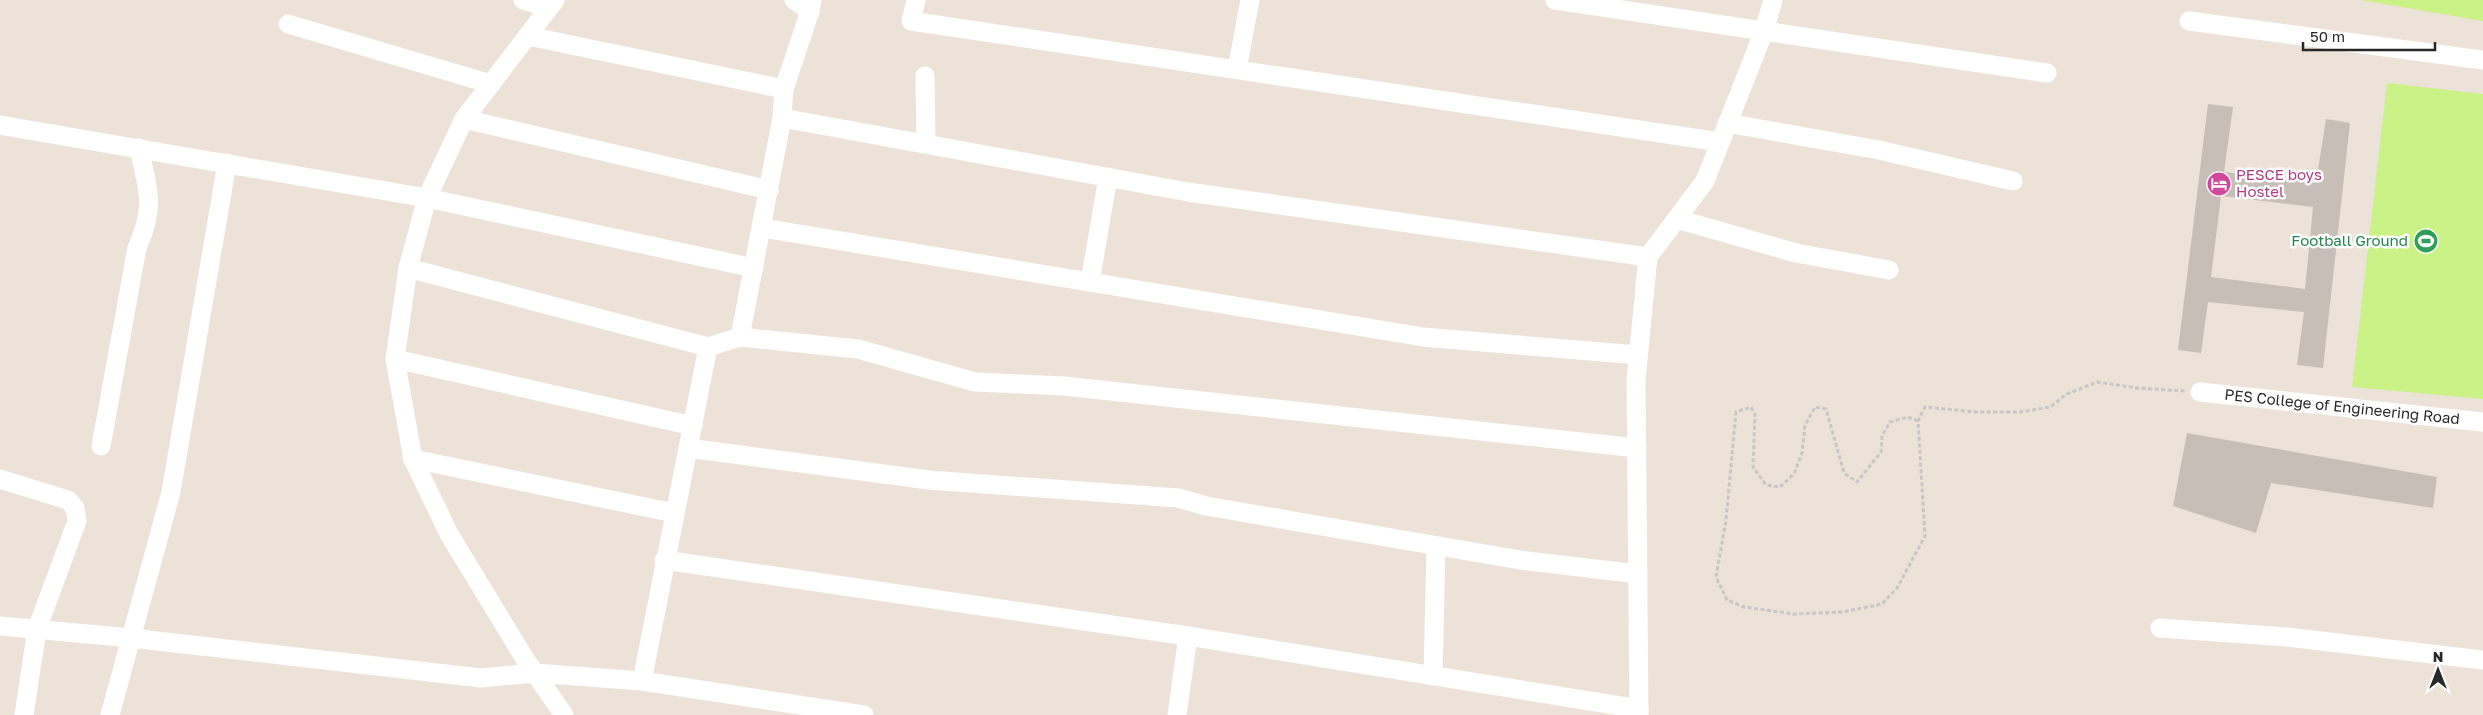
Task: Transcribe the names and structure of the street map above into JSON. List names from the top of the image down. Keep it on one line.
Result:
{"streets":{"street":["PES College of Engineering Road"]},"places":{"hotel":["PESCE boys Hostel"],"sports":["Football Ground"]},"scale_bar":"50 m","north":"top"}
